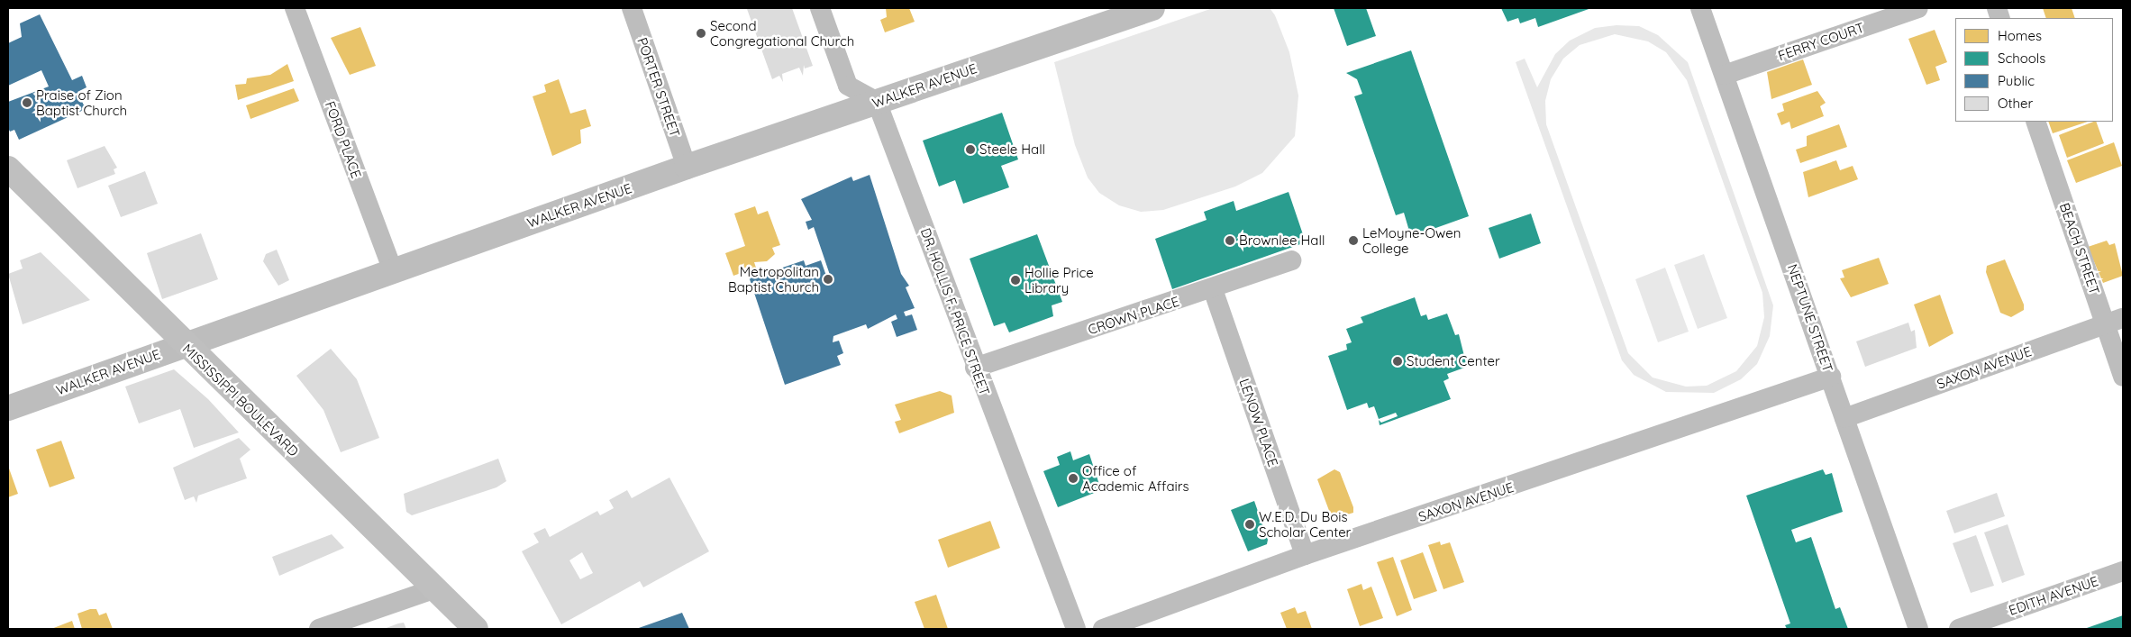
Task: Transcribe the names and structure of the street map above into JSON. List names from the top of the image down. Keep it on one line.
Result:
{"streets":{"main road":["MISSISSIPPI BOULEVARD"],"street":["FERRY COURT","WALKER AVENUE","PORTER STREET","FORD PLACE","BEACH STREET","DR. HOLLIS F. PRICE STREET","CROWN PLACE","NEPTUNE STREET","SAXON AVENUE","LENOW PLACE","EDITH AVENUE"]},"crossings":[["FERRY COURT","NEPTUNE STREET"],["WALKER AVENUE","PORTER STREET"],["WALKER AVENUE","FORD PLACE"],["WALKER AVENUE","DR. HOLLIS F. PRICE STREET"],["WALKER AVENUE","MISSISSIPPI BOULEVARD"],["BEACH STREET","SAXON AVENUE"],["DR. HOLLIS F. PRICE STREET","CROWN PLACE"],["CROWN PLACE","LENOW PLACE"],["NEPTUNE STREET","SAXON AVENUE"],["SAXON AVENUE","LENOW PLACE"]],"places":["Second Congregational Church","Praise of Zion Baptist Church","Steele Hall","Brownlee Hall","LeMoyne-Owen College","Metropolitan Baptist Church","Hollie Price Library","Student Center","Office of Academic Affairs","W.E.D. Du Bois Scholar Center"],"legend":["Homes","Schools","Public","Other"]}
